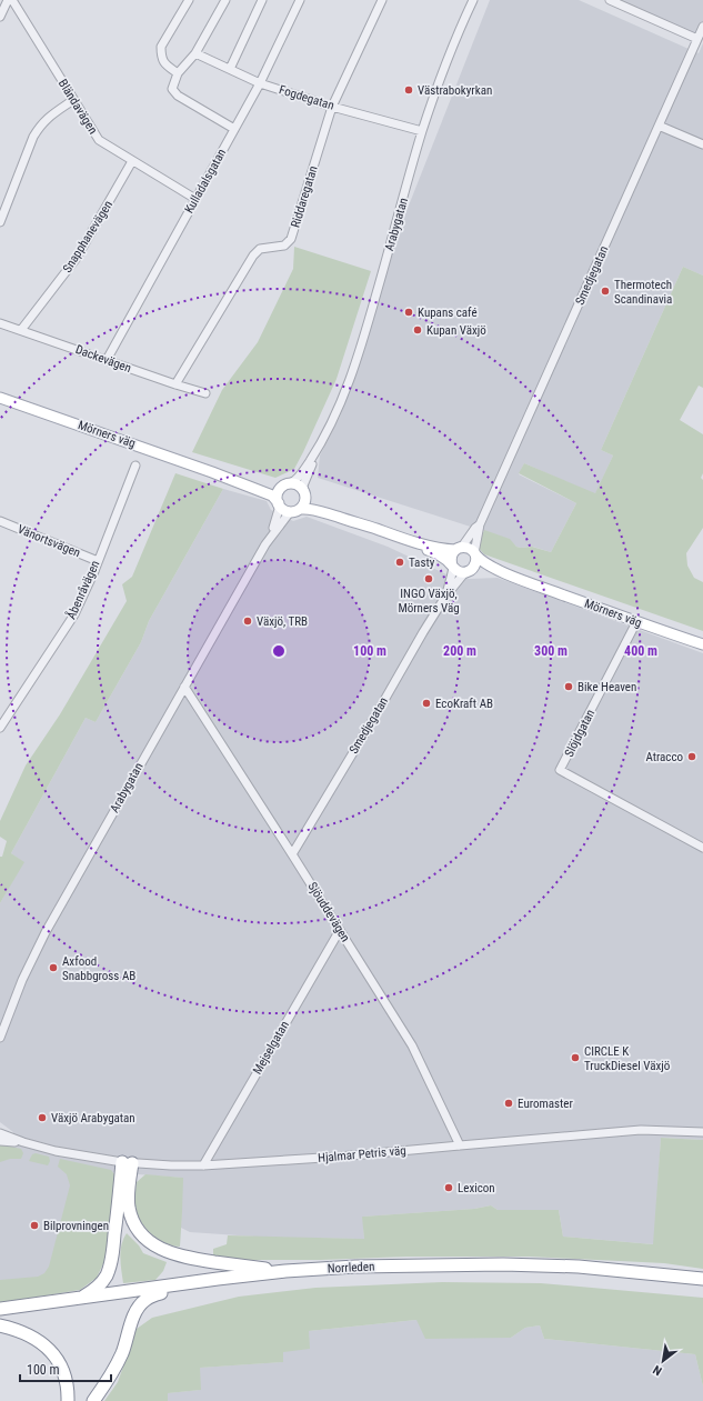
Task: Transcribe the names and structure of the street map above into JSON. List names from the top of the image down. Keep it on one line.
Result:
{"streets":{"highway":["Norrleden"],"main road":["Mörners väg"],"street":["Fogdegatan","Bländavägen","Kulladalsgatan","Riddaregatan","Arabygatan","Snapphanevägen","Smedjegatan","Dackevägen","Vänortsvägen","Åbenråvägen","Slöjdgatan","Sjöuddevägen","Mejselgatan","Hjalmar Petris väg"]},"crossings":[["Fogdegatan","Kulladalsgatan"],["Fogdegatan","Riddaregatan"],["Fogdegatan","Arabygatan"],["Bländavägen","Kulladalsgatan"],["Bländavägen","Snapphanevägen"],["Kulladalsgatan","Dackevägen"],["Riddaregatan","Dackevägen"],["Arabygatan","Mörners väg"],["Arabygatan","Sjöuddevägen"],["Snapphanevägen","Dackevägen"],["Smedjegatan","Mörners väg"],["Smedjegatan","Sjöuddevägen"],["Mörners väg","Slöjdgatan"],["Vänortsvägen","Åbenråvägen"],["Sjöuddevägen","Mejselgatan"],["Sjöuddevägen","Hjalmar Petris väg"],["Mejselgatan","Hjalmar Petris väg"]],"places":["Västrabokyrkan","Thermotech Scandinavia","Kupans café","Kupan Växjö","Tasty","INGO Växjö, Mörners Väg","Växjö, TRB","Bike Heaven","EcoKraft AB","Atracco","Axfood Snabbgross AB","CIRCLE K TruckDiesel Växjö","Euromaster","Växjö Arabygatan","Lexicon","Bilprovningen"],"scale_bar":"100 m","north":"bottom left","rings":["100 m","200 m","300 m","400 m"]}
